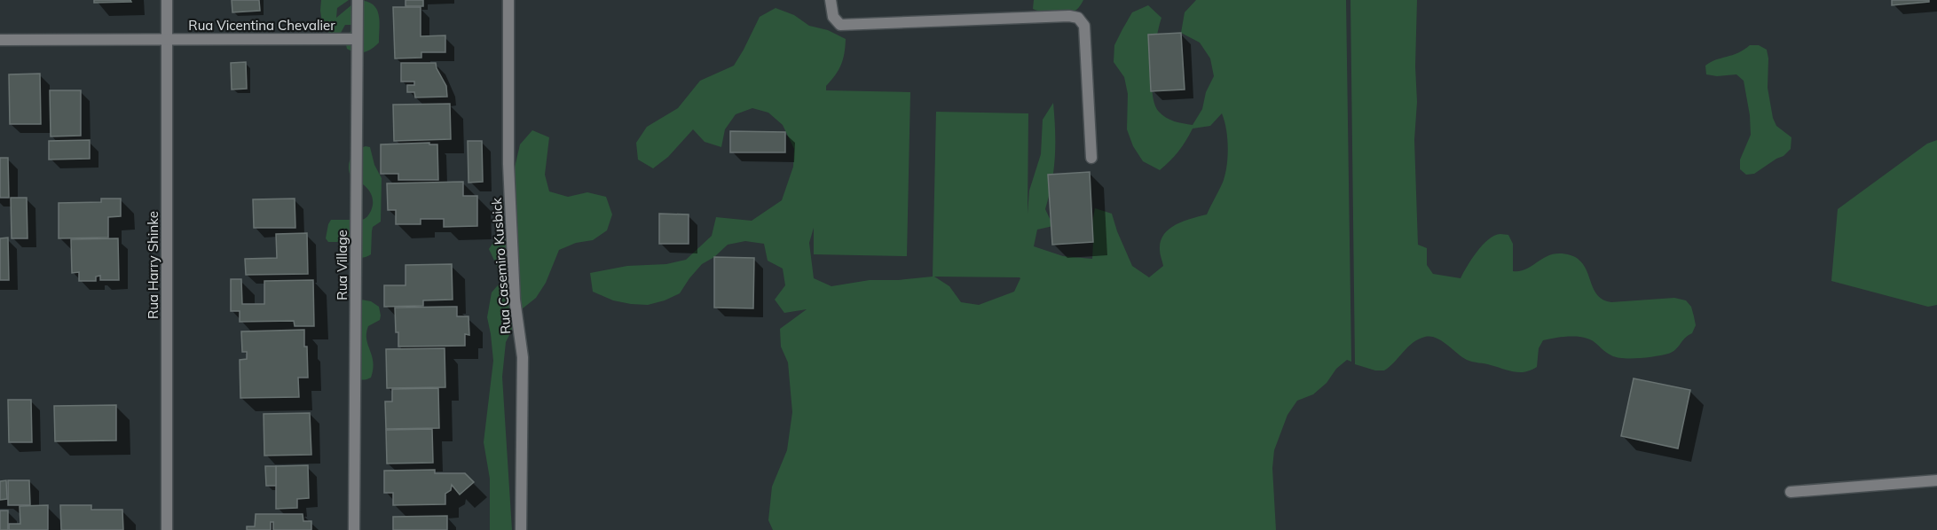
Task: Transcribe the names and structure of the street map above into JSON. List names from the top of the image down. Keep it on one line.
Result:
{"streets":{"street":["Rua Vicentina Chevalier","Rua Harry Shinke","Rua Village","Rua Casemiro Kusbick"]},"crossings":[["Rua Vicentina Chevalier","Rua Harry Shinke"],["Rua Vicentina Chevalier","Rua Village"]]}
